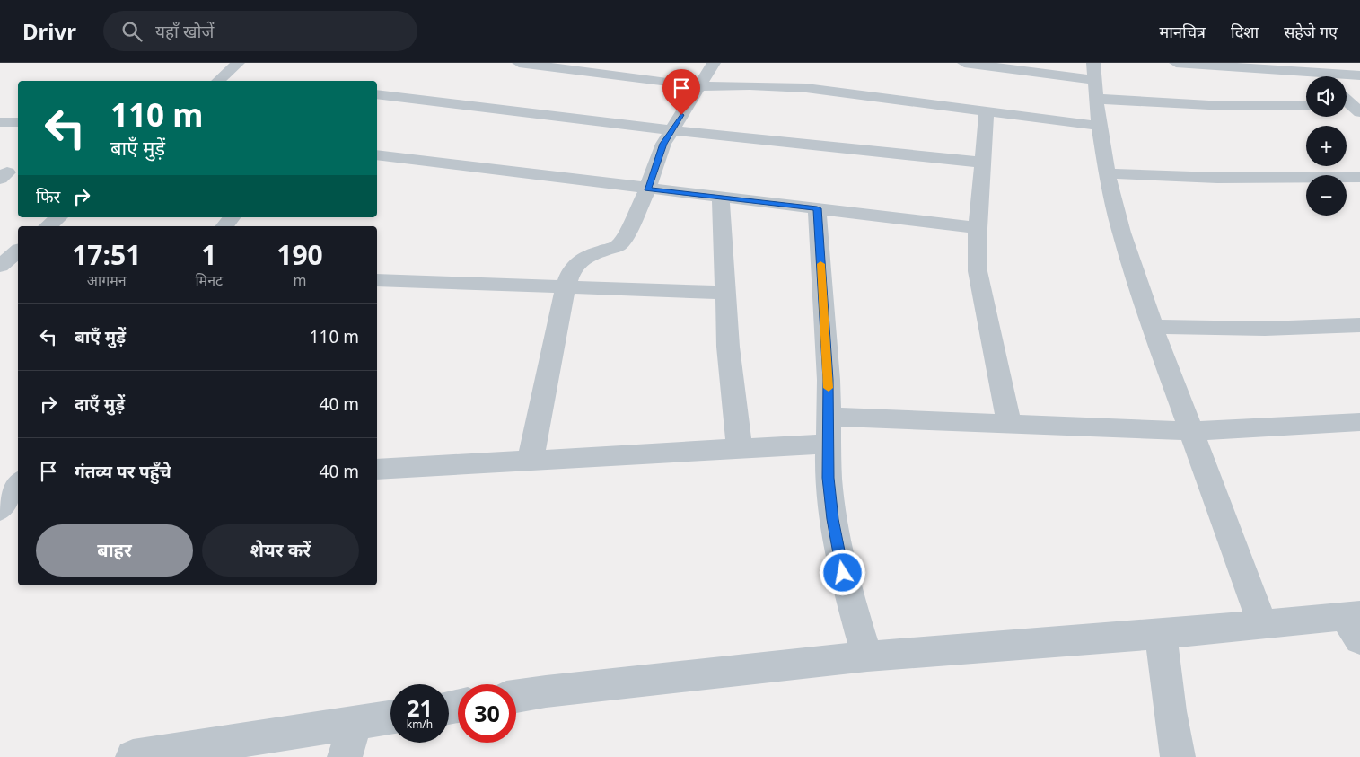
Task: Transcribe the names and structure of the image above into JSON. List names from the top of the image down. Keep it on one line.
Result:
{"page":{"header":"Drivr","search":"यहाँ खोजें","nav":["मानचित्र","दिशा","सहेजे गए"],"map_buttons":["+","−"],"turn":["110 m","बाएँ मुड़ें"],"then":"फिर","eta":["17:51","आगमन","1","मिनट","190","m"],"list":[{"name":"बाएँ मुड़ें","value":"110 m"},{"name":"दाएँ मुड़ें","value":"40 m"},{"name":"गंतव्य पर पहुँचे","value":"40 m"}],"buttons":["बाहर","शेयर करें"],"speed":"21 km/h","limit":"30"}}
